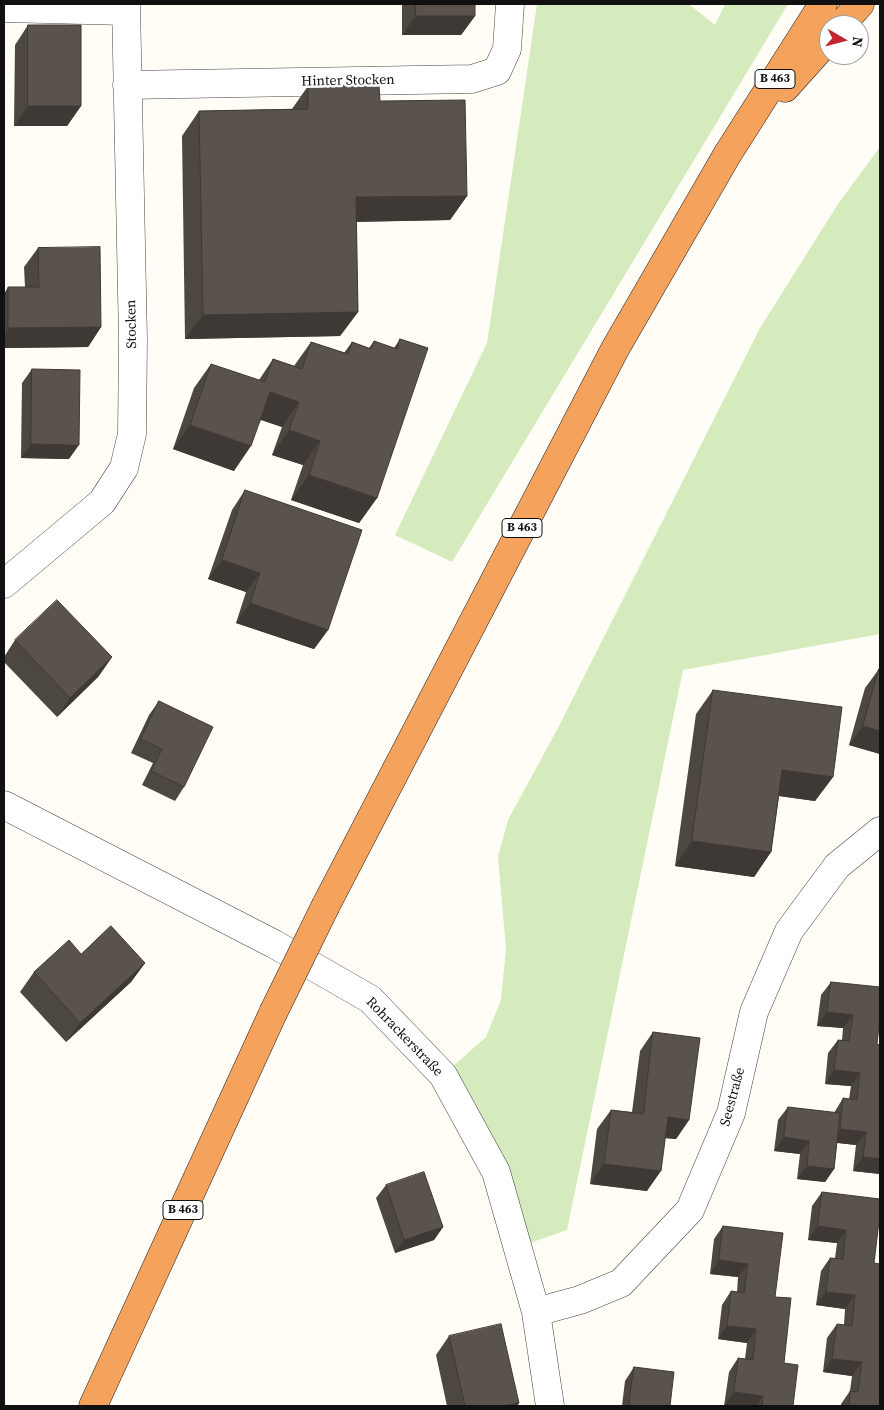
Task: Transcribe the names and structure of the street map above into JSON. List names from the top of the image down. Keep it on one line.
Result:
{"streets":{"highway":["B 463"],"street":["Hinter Stocken","Stocken","Rohrackerstraße","Seestraße"]},"crossings":[["Hinter Stocken","Stocken"],["Rohrackerstraße","Seestraße"]],"north":"right"}
